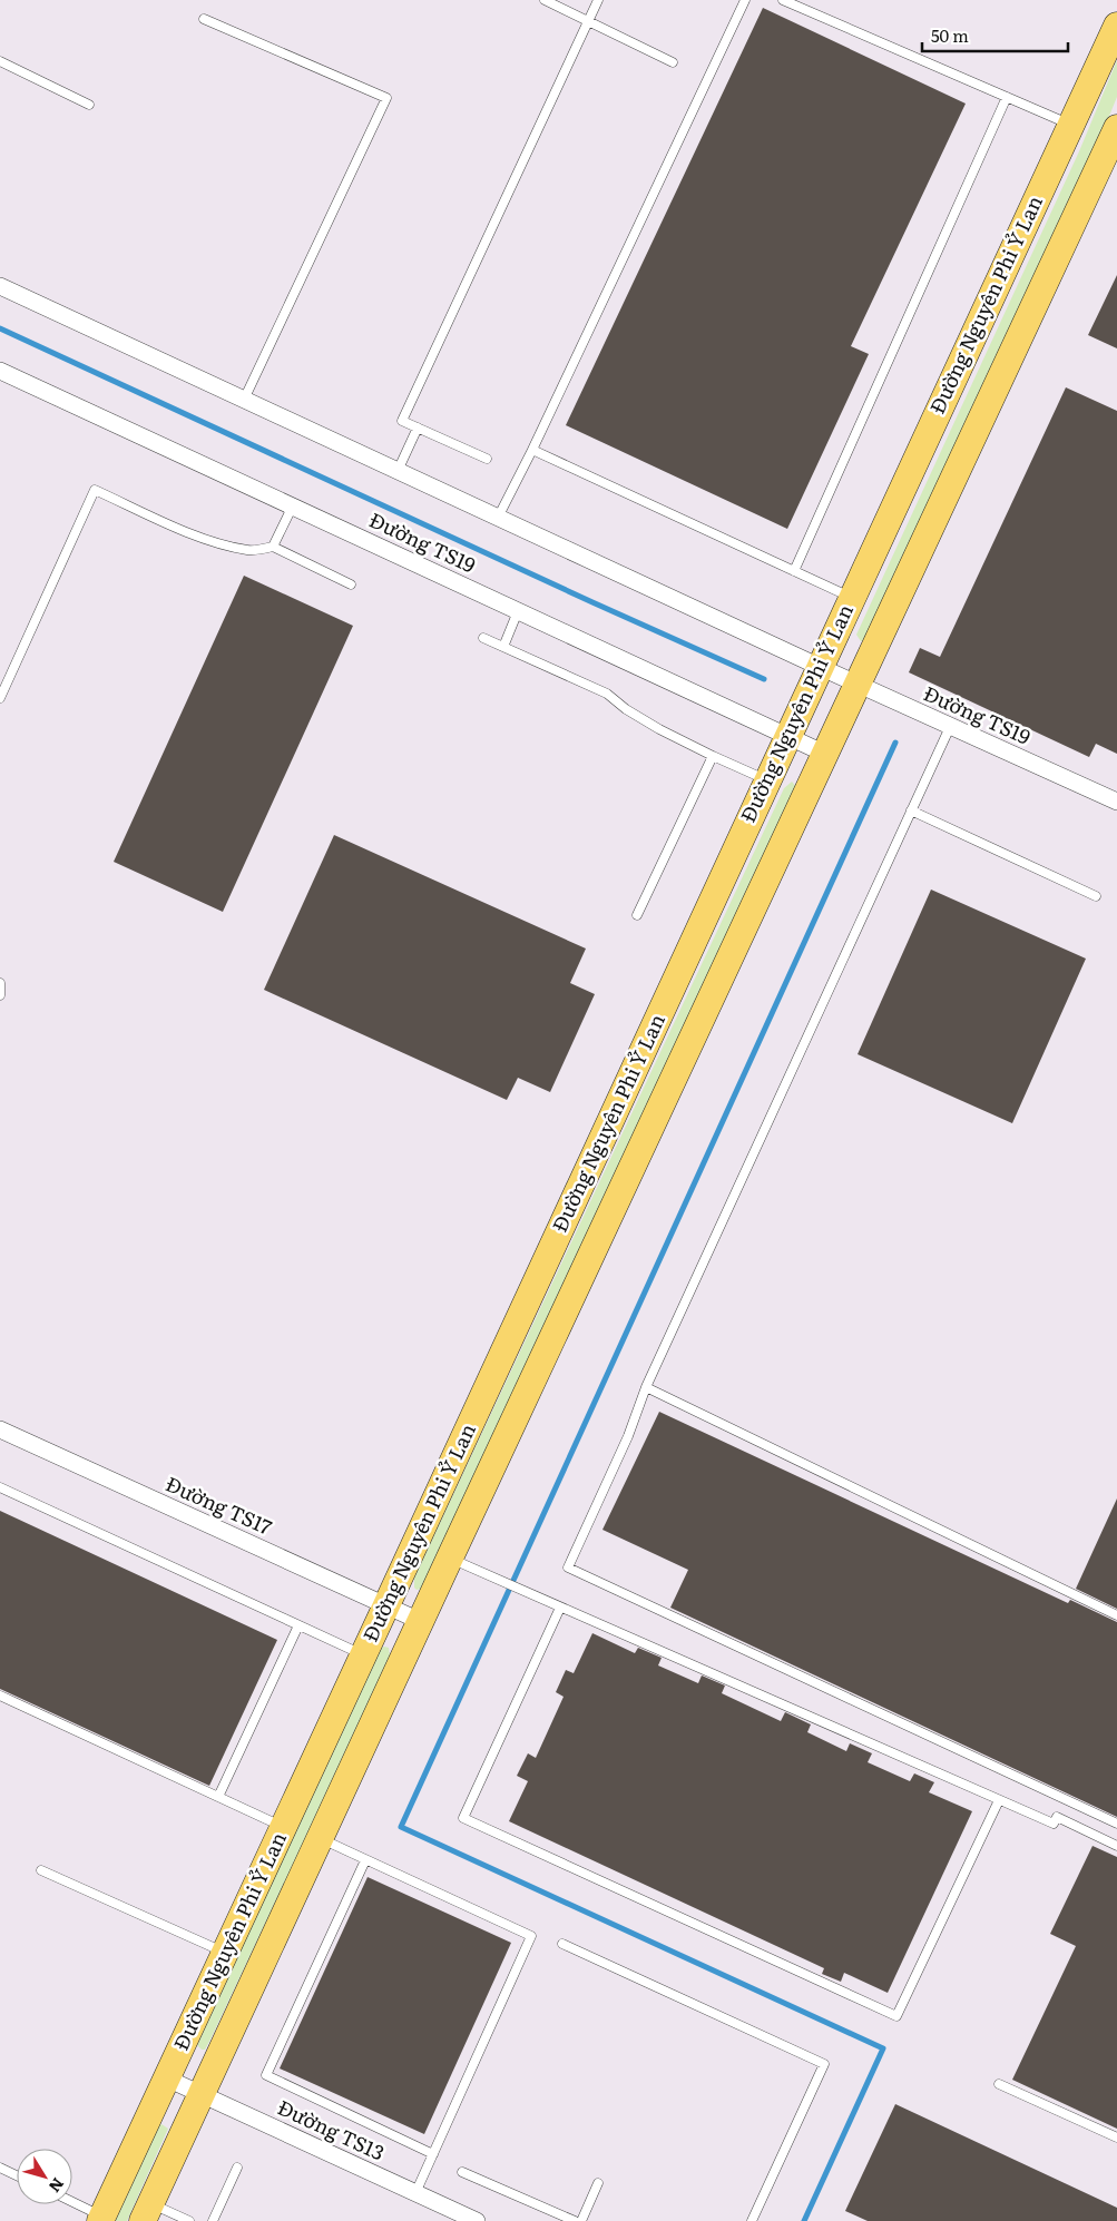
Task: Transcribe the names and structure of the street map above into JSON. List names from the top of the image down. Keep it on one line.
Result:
{"streets":{"main road":["Đường Nguyên Phi Ỷ Lan"],"street":["Đường TS19","Đường TS17","Đường TS13"]},"crossings":[["Đường Nguyên Phi Ỷ Lan","Đường TS19"],["Đường Nguyên Phi Ỷ Lan","Đường TS17"],["Đường Nguyên Phi Ỷ Lan","Đường TS13"]],"scale_bar":"50 m","north":"bottom right"}
